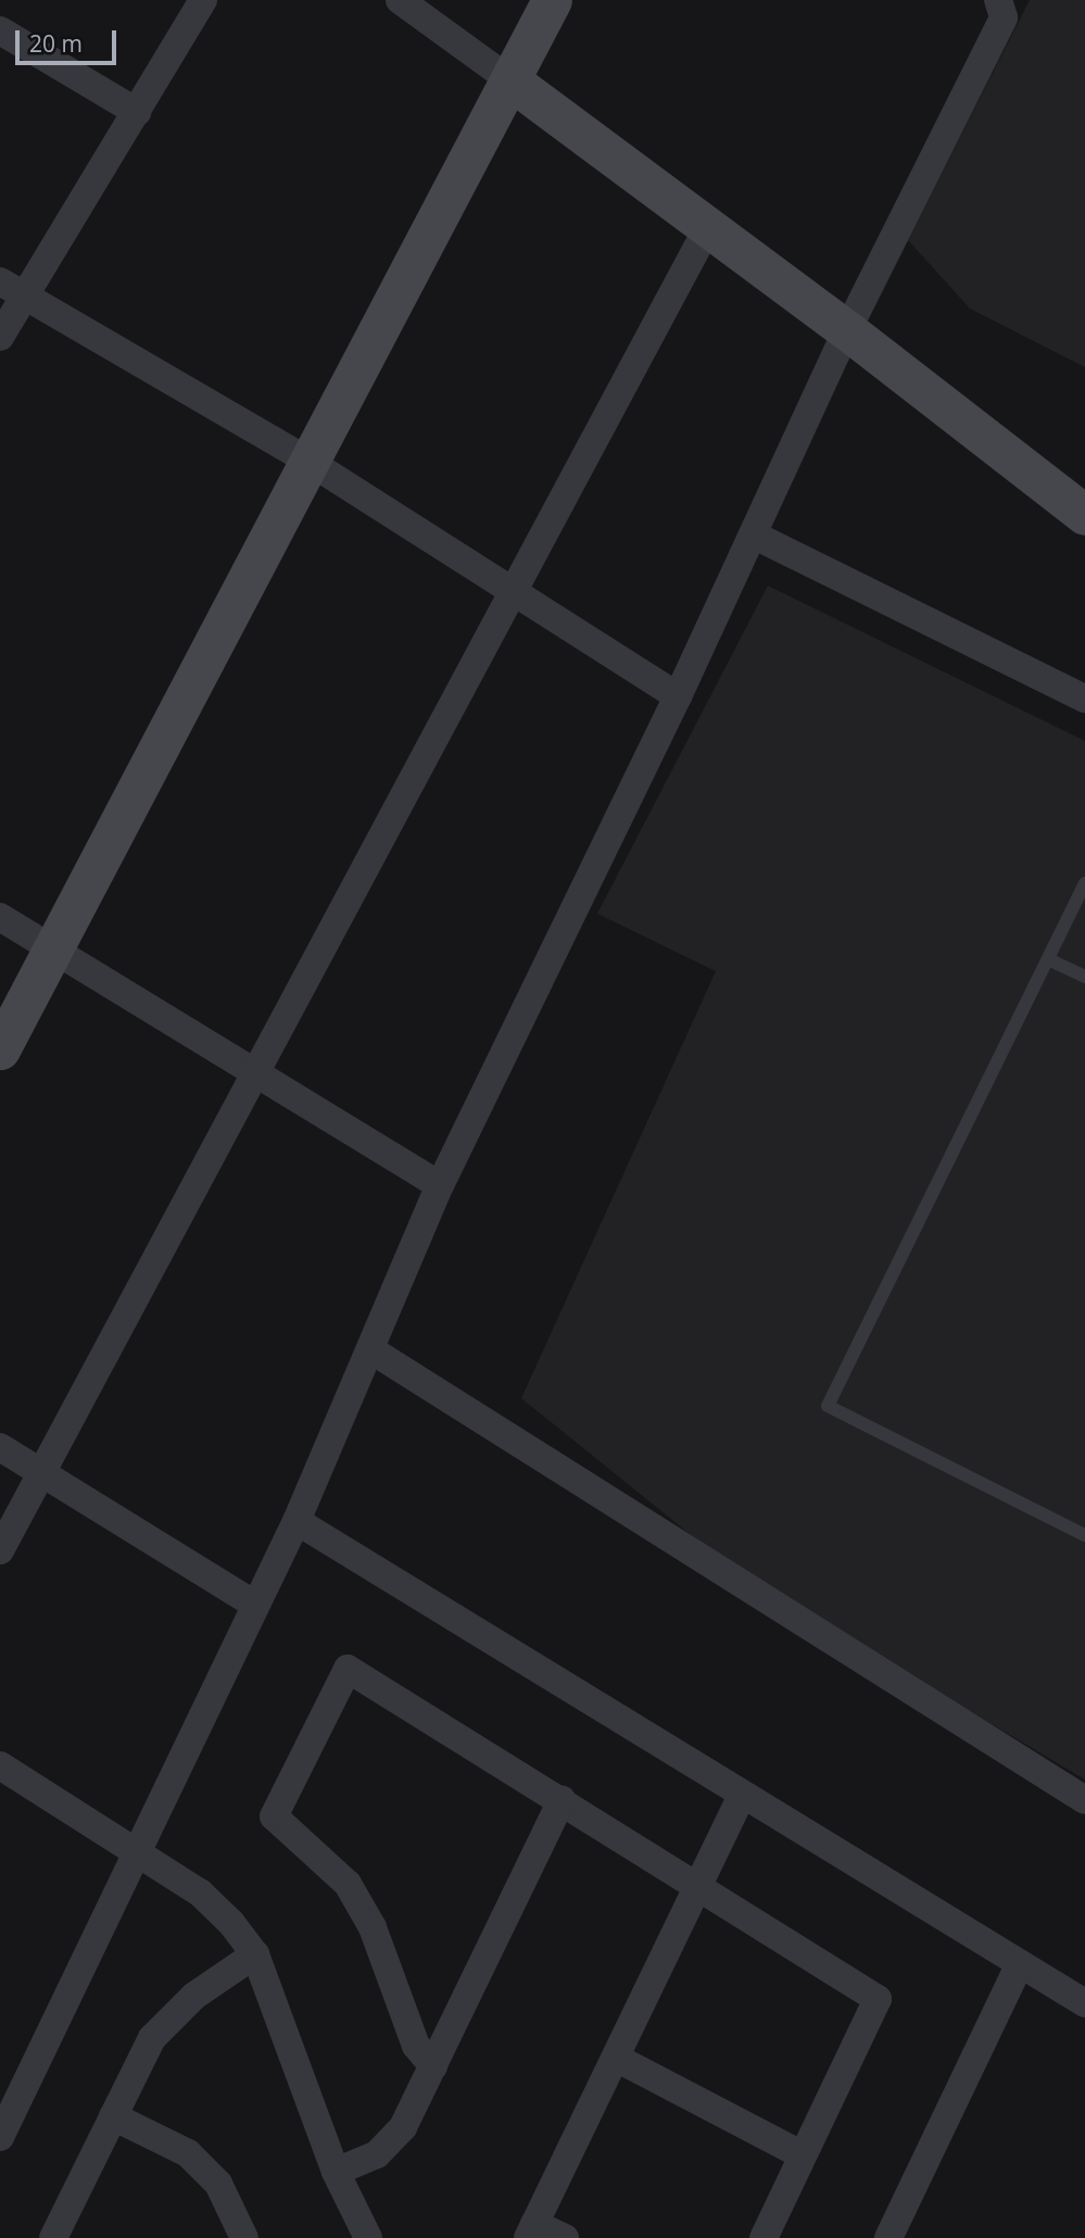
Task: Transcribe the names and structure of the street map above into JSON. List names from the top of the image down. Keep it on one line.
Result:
{"scale_bar":"20 m"}
